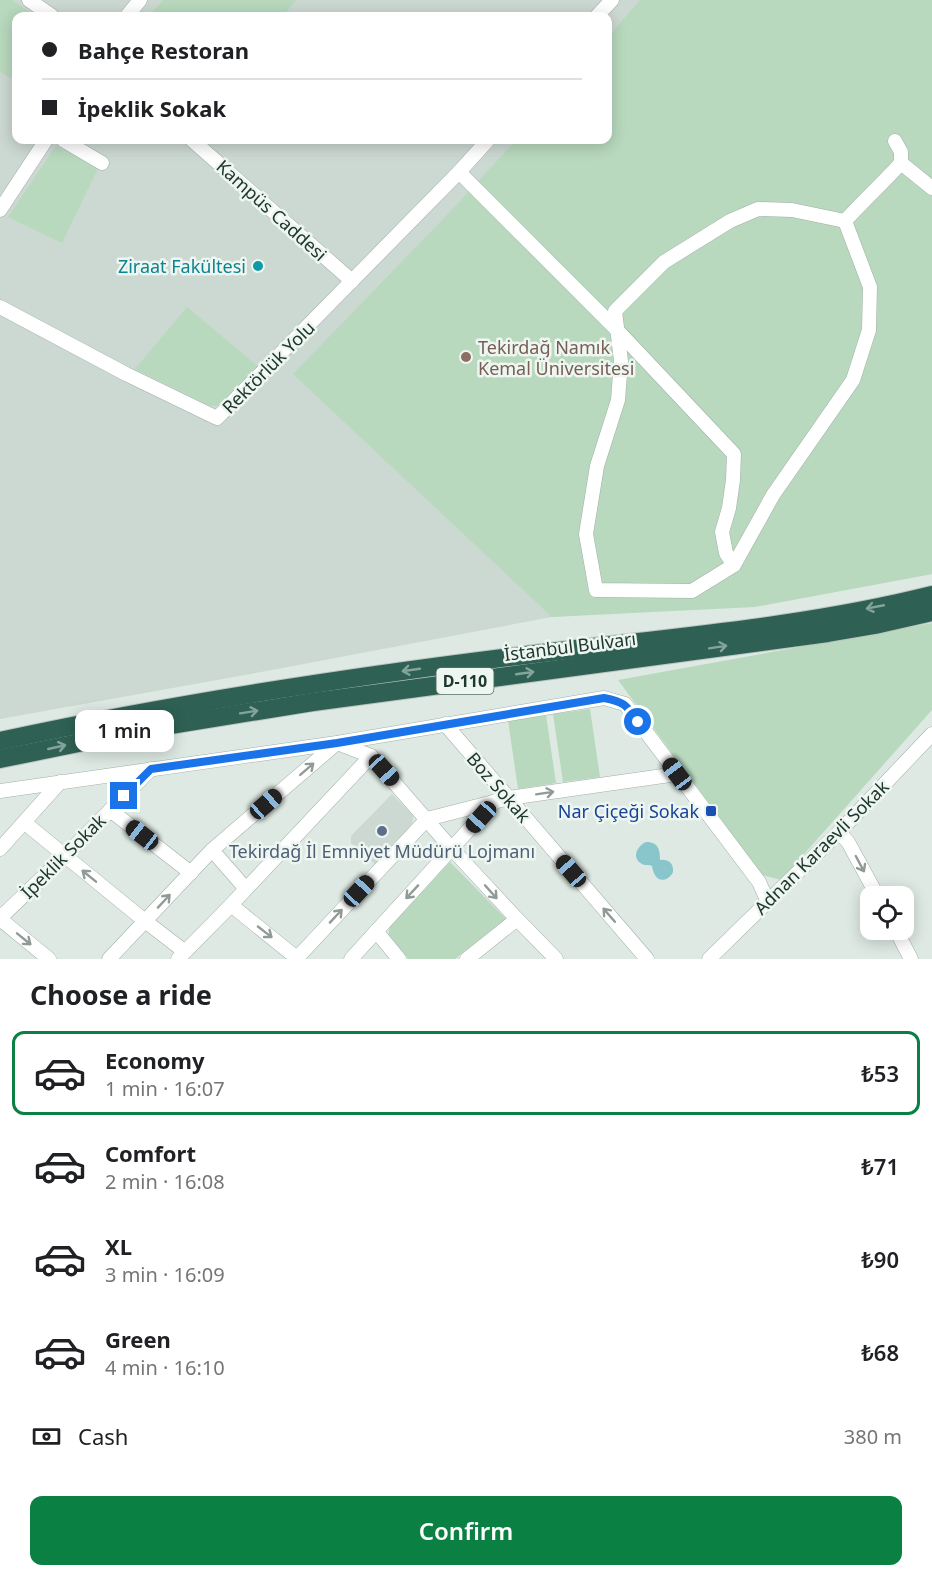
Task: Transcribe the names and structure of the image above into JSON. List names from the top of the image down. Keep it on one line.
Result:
{"streets":{"highway":["İstanbul Bulvarı","D-110"],"street":["Kampüs Caddesi","Rektörlük Yolu","Boz Sokak","Adnan Karaevli Sokak","İpeklik Sokak"]},"crossings":[["Kampüs Caddesi","Rektörlük Yolu"]],"places":{"other":["Ziraat Fakültesi","Tekirdağ Namık Kemal Üniversitesi","Tekirdağ İl Emniyet Müdürü Lojmanı"],"transit":["Nar Çiçeği Sokak"]},"page":{"banner":["Bahçe Restoran","İpeklik Sokak"],"bubble":"1 min","heading":"Choose a ride","list":[{"name":"Economy","note":"1 min · 16:07","value":"₺53"},{"name":"Comfort","note":"2 min · 16:08","value":"₺71"},{"name":"XL","note":"3 min · 16:09","value":"₺90"},{"name":"Green","note":"4 min · 16:10","value":"₺68"}],"pay":["Cash","380 m"],"buttons":"Confirm"}}
